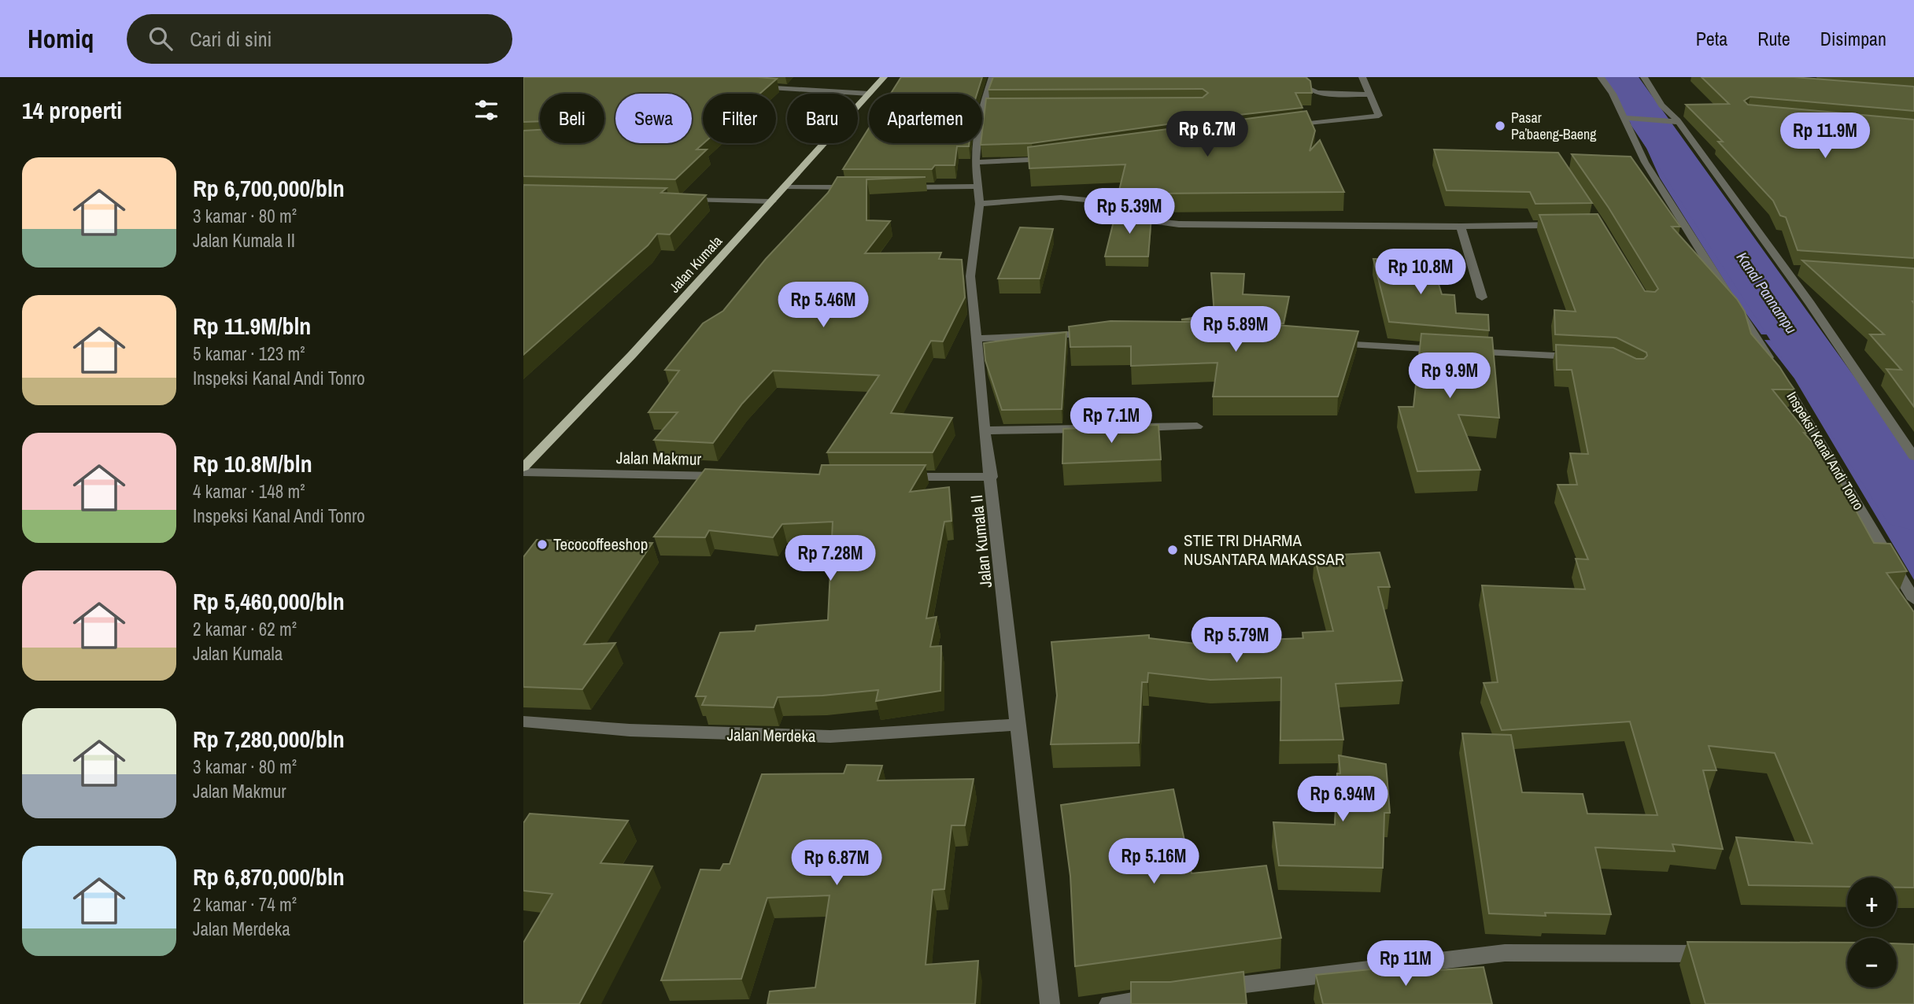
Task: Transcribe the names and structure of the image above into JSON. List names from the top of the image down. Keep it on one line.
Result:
{"streets":{"main road":["Jalan Kumala"],"street":["Inspeksi Kanal Andi Tonro","Jalan Makmur","Jalan Kumala II","Jalan Merdeka"]},"crossings":[["Jalan Kumala II","Jalan Merdeka"]],"water":["Kanal Pannampu"],"places":["Pasar Paʼbaeng-Baeng","Tecocoffeeshop","STIE TRI DHARMA NUSANTARA MAKASSAR"],"page":{"header":"Homiq","search":"Cari di sini","nav":["Peta","Rute","Disimpan"],"heading":"14 properti","chip":["Beli","Sewa","Filter","Baru","Apartemen"],"price":["Rp 6.7M","Rp 11.9M","Rp 5.39M","Rp 10.8M","Rp 5.46M","Rp 5.89M","Rp 9.9M","Rp 7.1M","Rp 7.28M","Rp 5.79M","Rp 6.94M","Rp 5.16M","Rp 6.87M","Rp 11M"],"list":[{"name":"Rp 6,700,000/bln","note":"3 kamar · 80 m² · Jalan Kumala II"},{"name":"Rp 11.9M/bln","note":"5 kamar · 123 m² · Inspeksi Kanal Andi Tonro"},{"name":"Rp 10.8M/bln","note":"4 kamar · 148 m² · Inspeksi Kanal Andi Tonro"},{"name":"Rp 5,460,000/bln","note":"2 kamar · 62 m² · Jalan Kumala"},{"name":"Rp 7,280,000/bln","note":"3 kamar · 80 m² · Jalan Makmur"},{"name":"Rp 6,870,000/bln","note":"2 kamar · 74 m² · Jalan Merdeka"}],"map_buttons":["+","−"]}}
